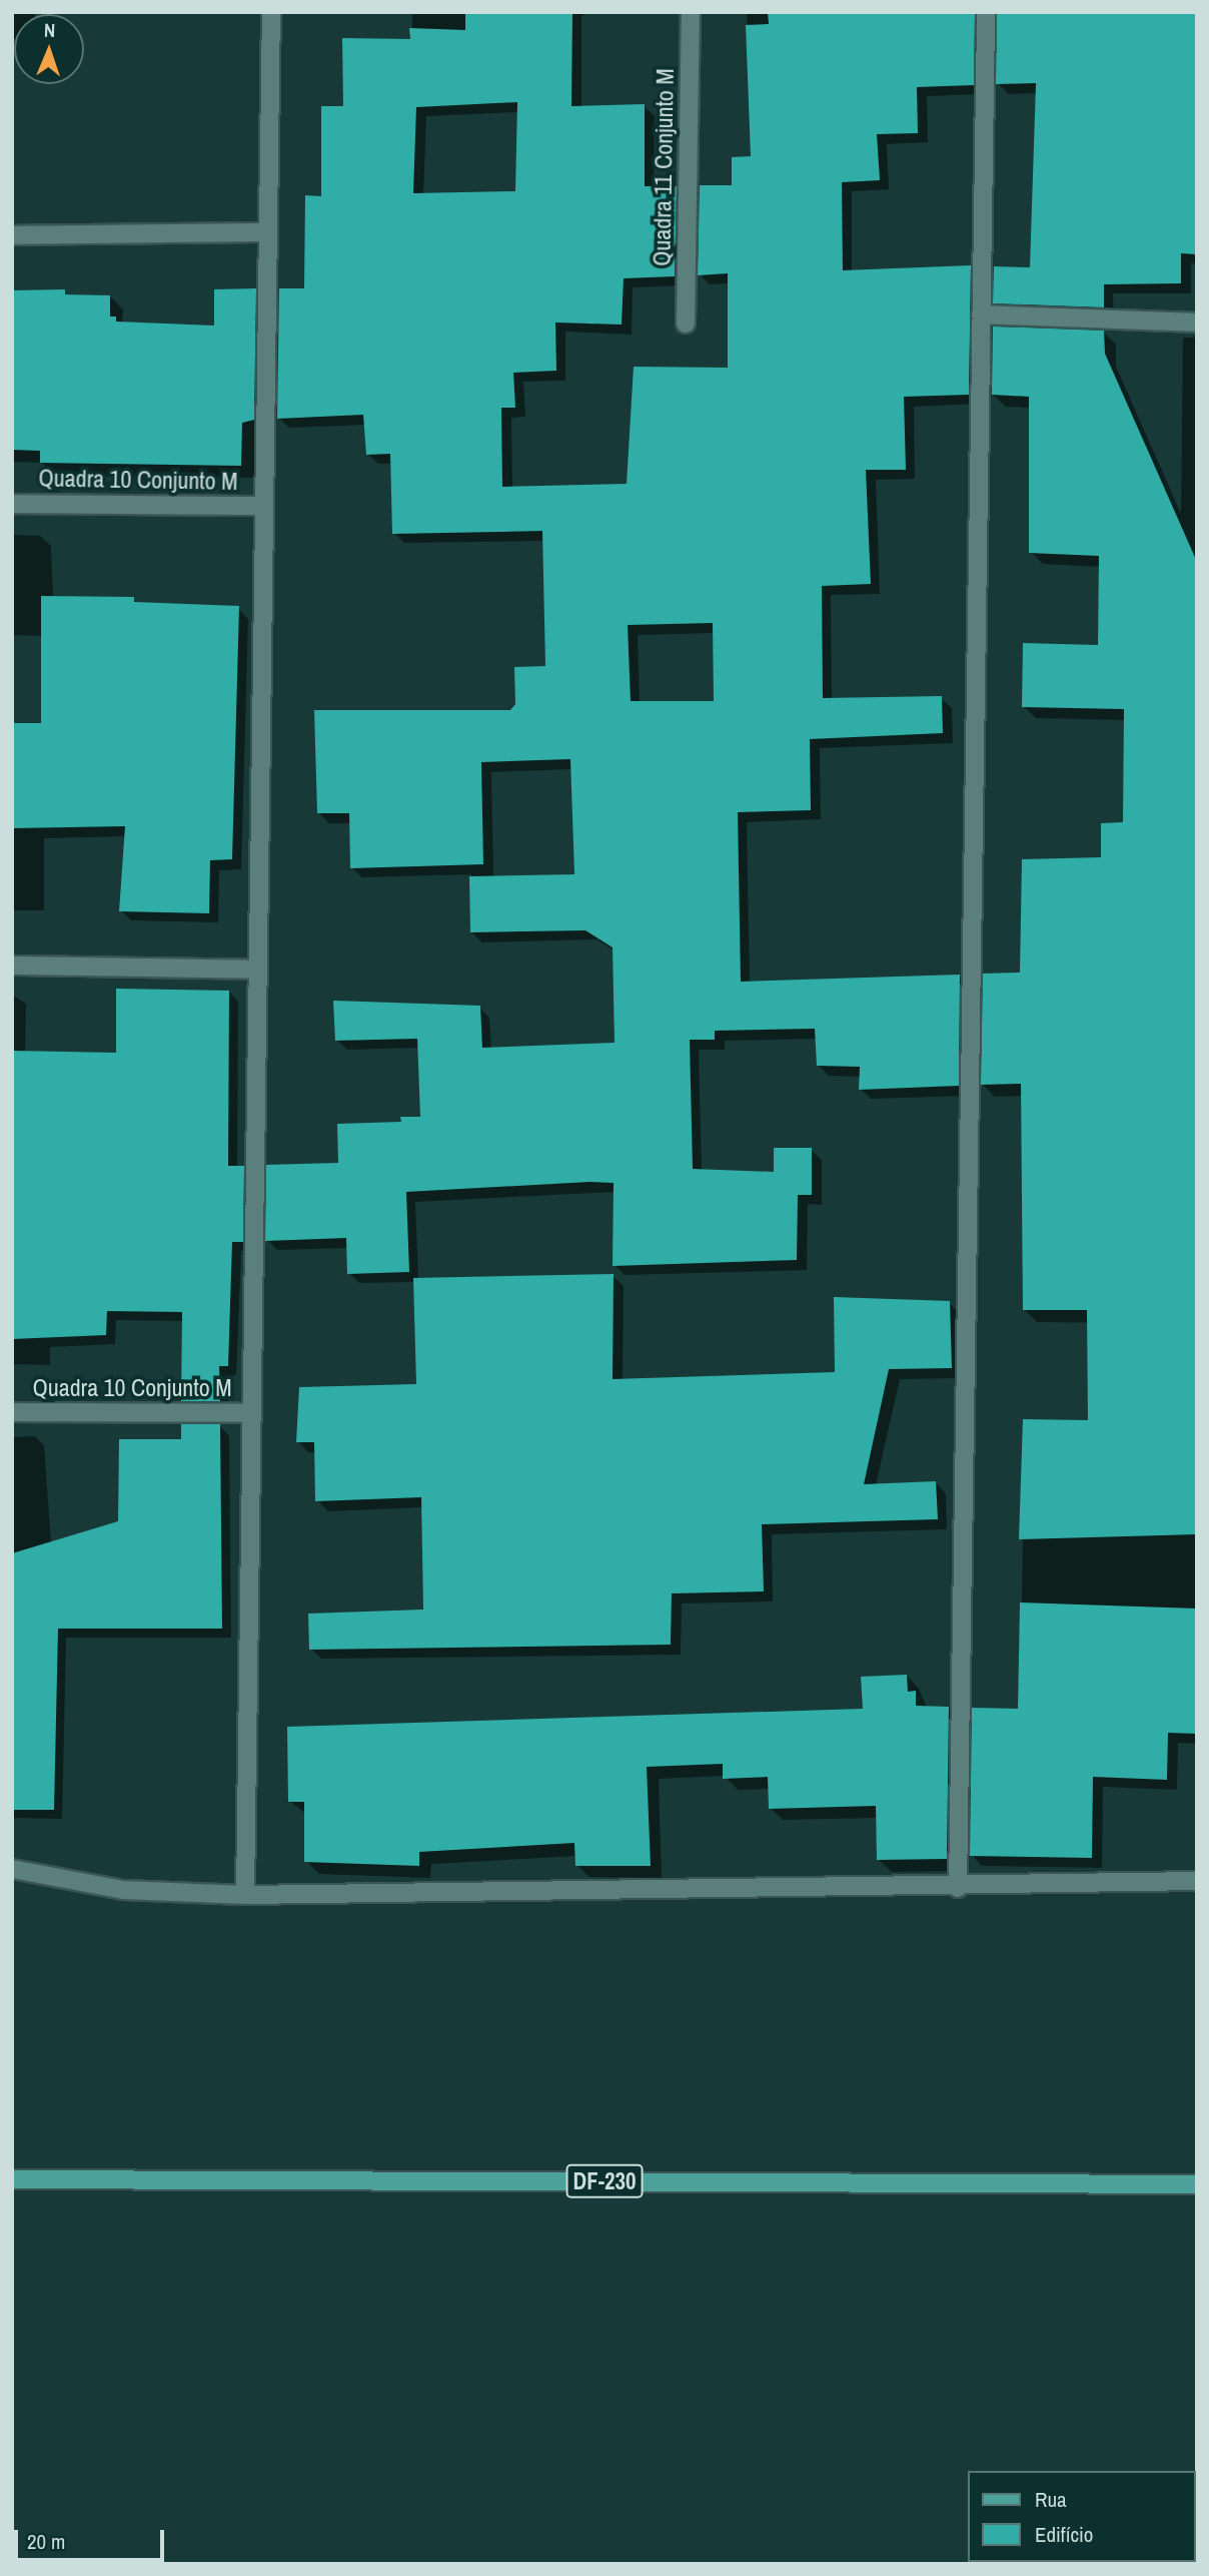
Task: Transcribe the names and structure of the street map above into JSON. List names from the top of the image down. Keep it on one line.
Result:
{"streets":{"main road":["DF-230"],"street":["Quadra 11 Conjunto M","Quadra 10 Conjunto M"]},"legend":["Rua","Edifício"],"scale_bar":"20 m","north":"top"}
